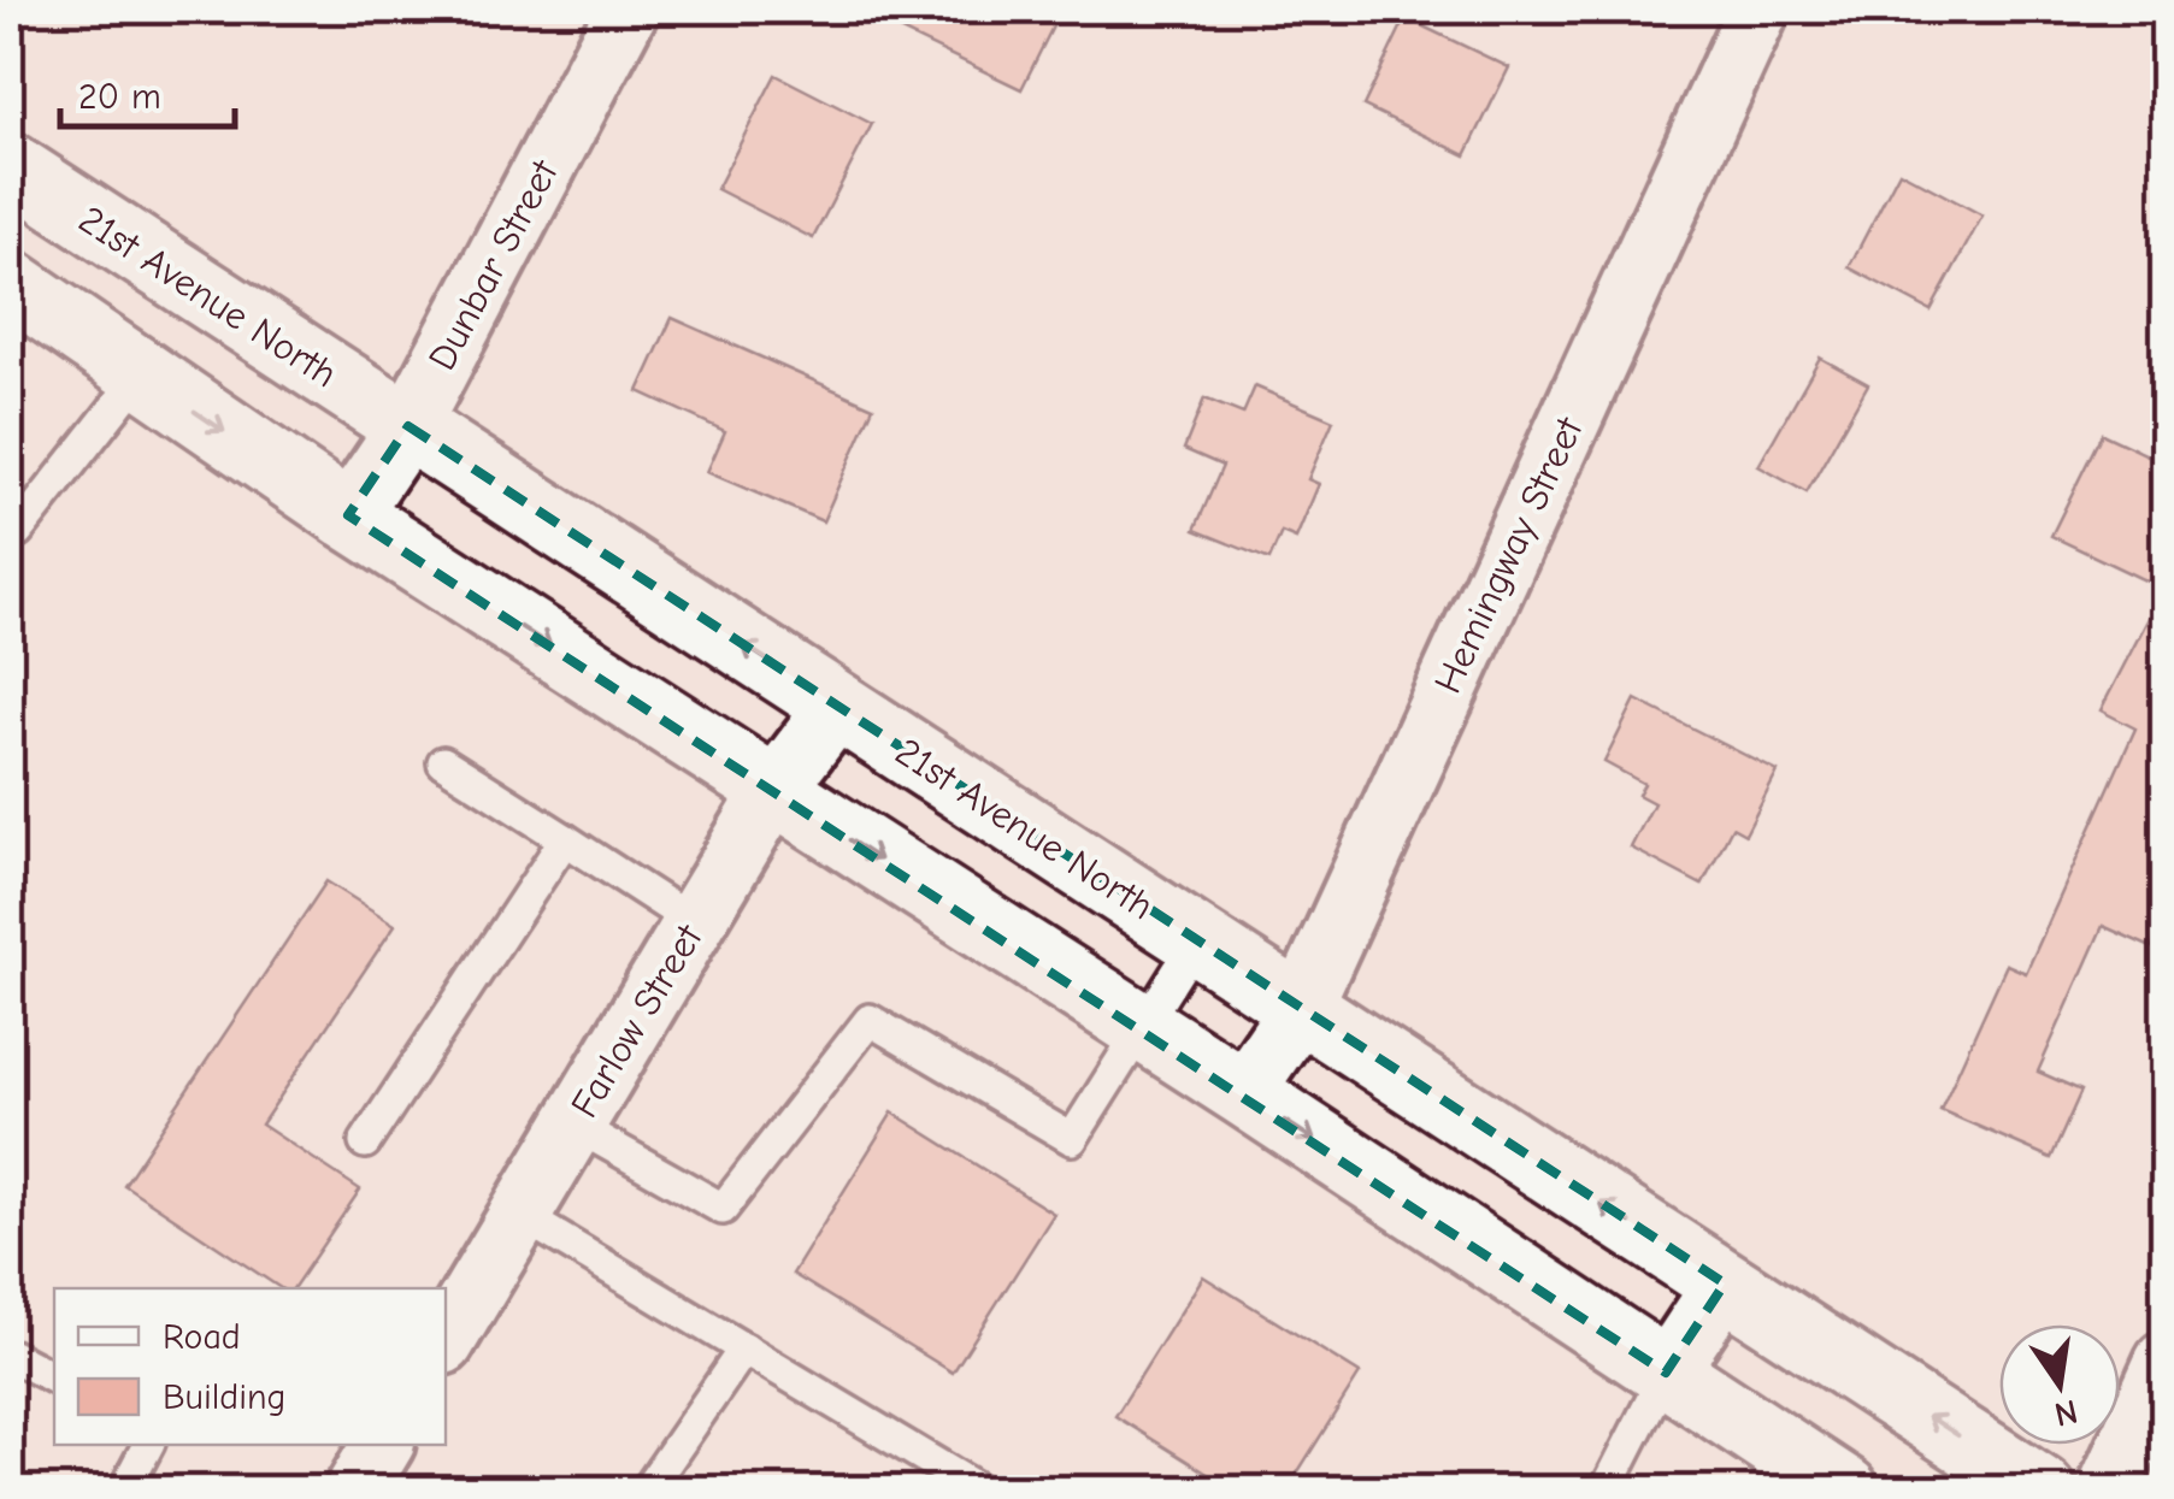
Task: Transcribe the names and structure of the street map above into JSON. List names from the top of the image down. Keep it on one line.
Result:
{"streets":{"main road":["21st Avenue North"],"street":["Dunbar Street","Hemingway Street","Farlow Street"]},"crossings":[["Dunbar Street","21st Avenue North"],["21st Avenue North","Hemingway Street"],["21st Avenue North","Farlow Street"]],"legend":["Road","Building"],"scale_bar":"20 m","north":"bottom"}
